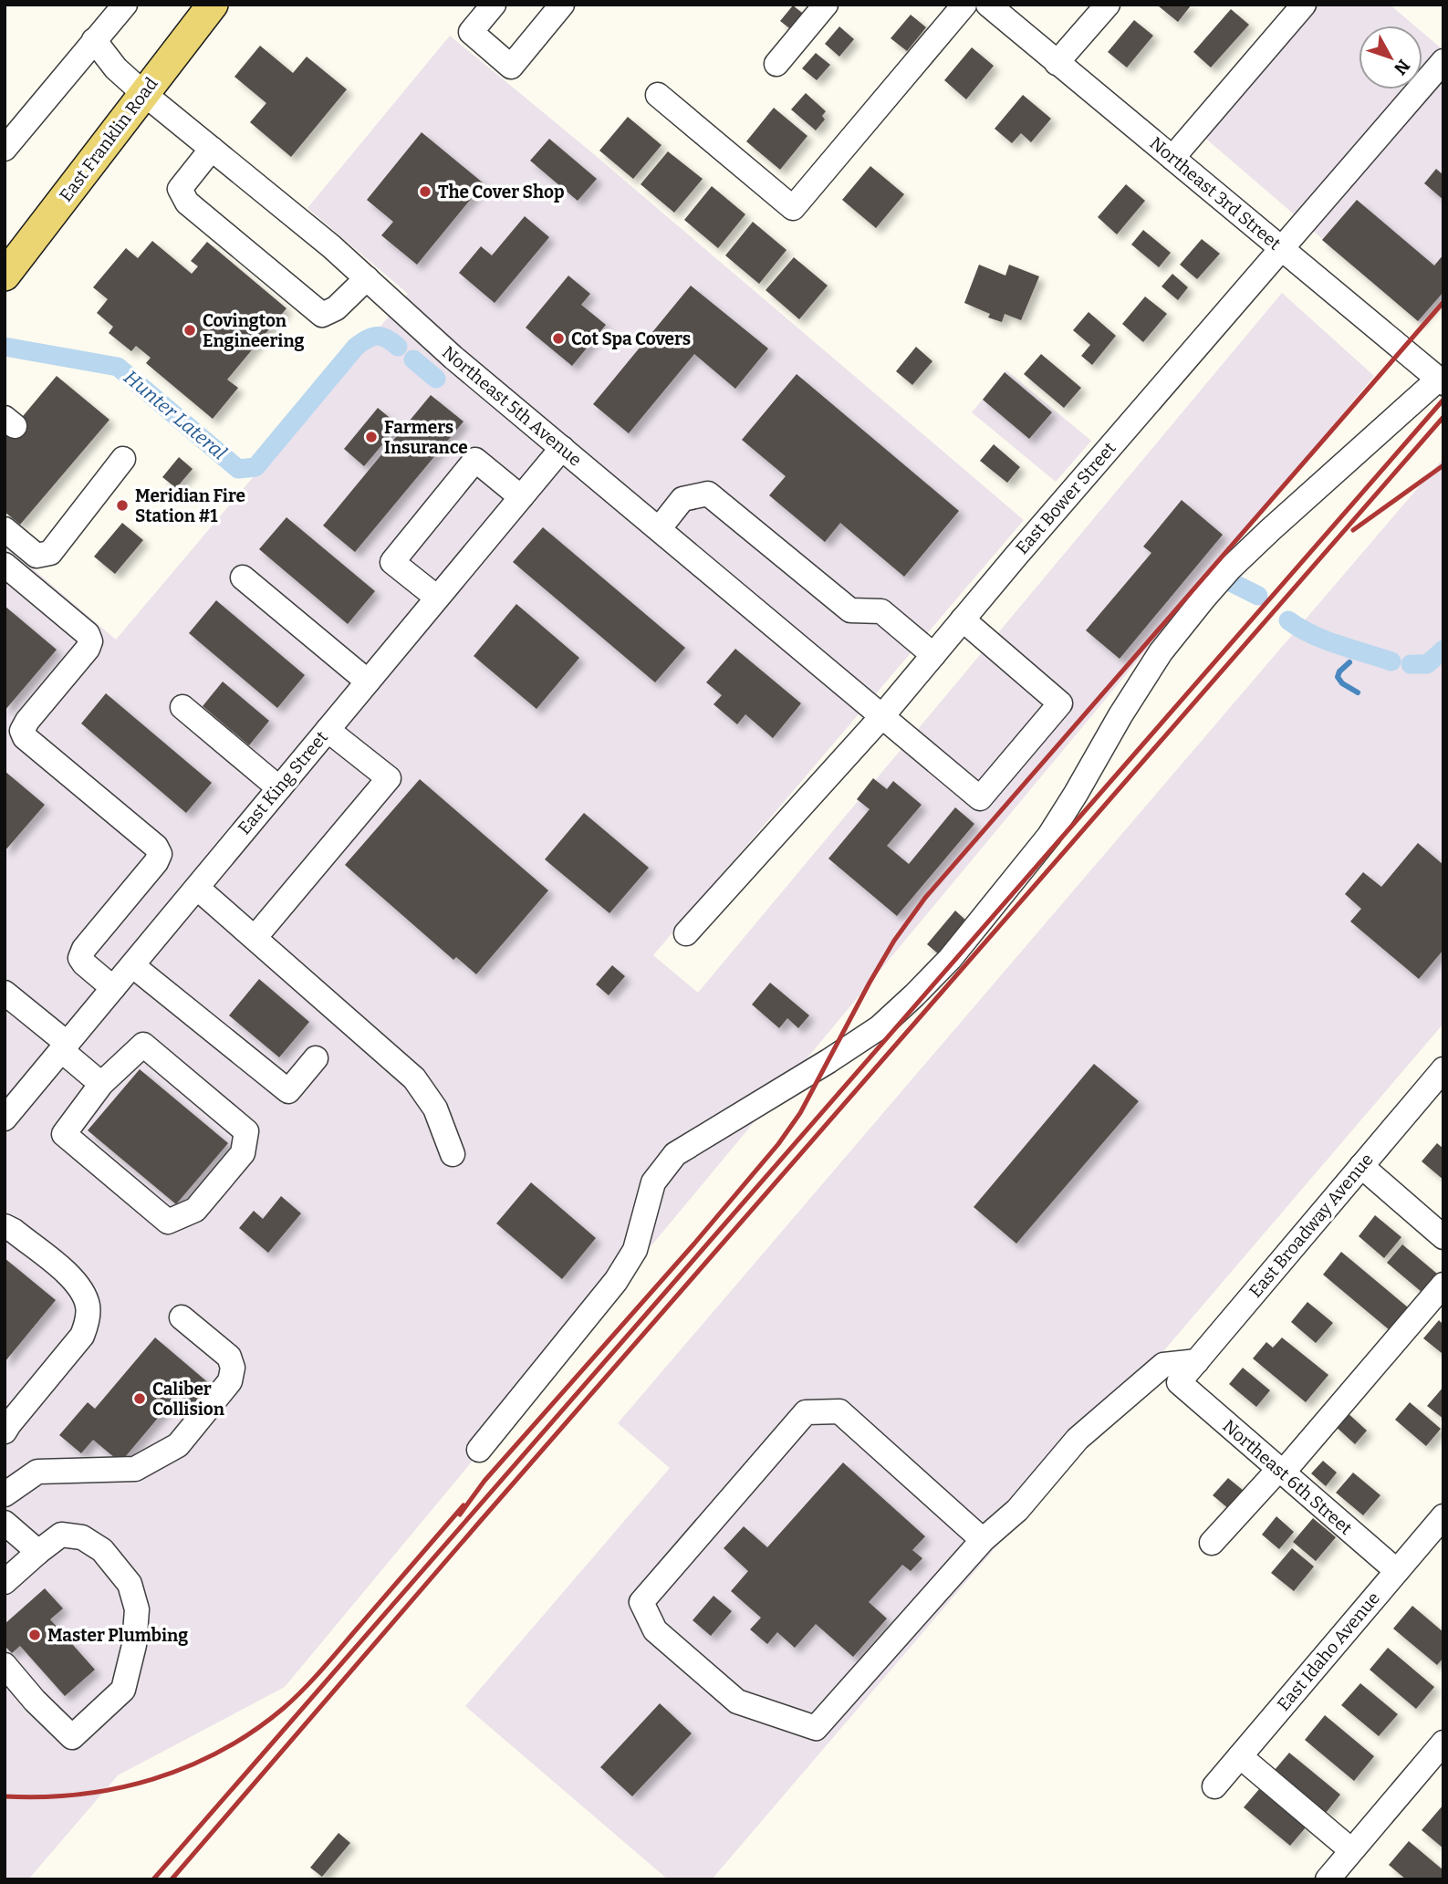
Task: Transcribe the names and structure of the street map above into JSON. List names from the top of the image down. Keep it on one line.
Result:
{"streets":{"main road":["East Franklin Road"],"street":["Northeast 3rd Street","Northeast 5th Avenue","East Bower Street","East King Street","East Broadway Avenue","Northeast 6th Street","East Idaho Avenue"]},"crossings":[["East Franklin Road","Northeast 5th Avenue"],["Northeast 3rd Street","East Bower Street"],["Northeast 5th Avenue","East Bower Street"],["Northeast 5th Avenue","East King Street"],["East Broadway Avenue","Northeast 6th Street"],["Northeast 6th Street","East Idaho Avenue"]],"water":["Hunter Lateral"],"places":["The Cover Shop","Covington Engineering","Cot Spa Covers","Farmers Insurance","Meridian Fire Station #1","Caliber Collision","Master Plumbing"],"north":"bottom right"}
